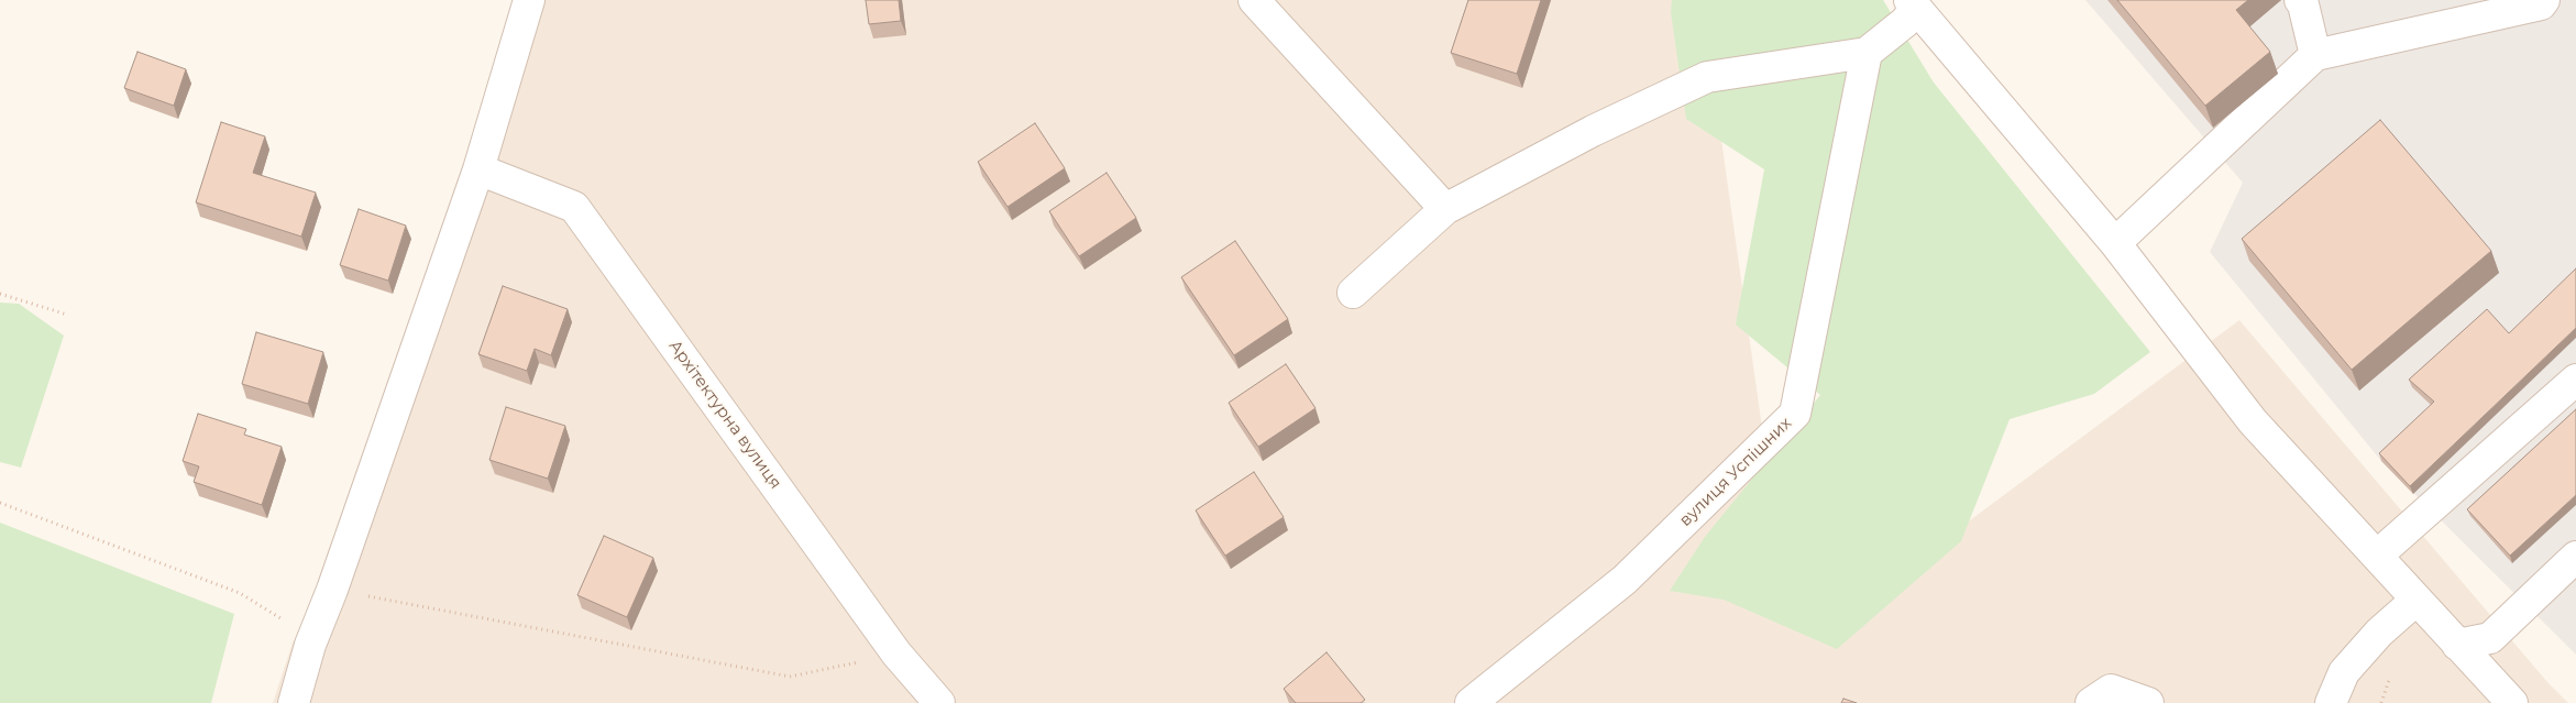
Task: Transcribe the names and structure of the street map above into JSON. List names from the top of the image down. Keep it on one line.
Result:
{"streets":{"street":["Архітектурна вулиця","вулиця Успішних"]}}
